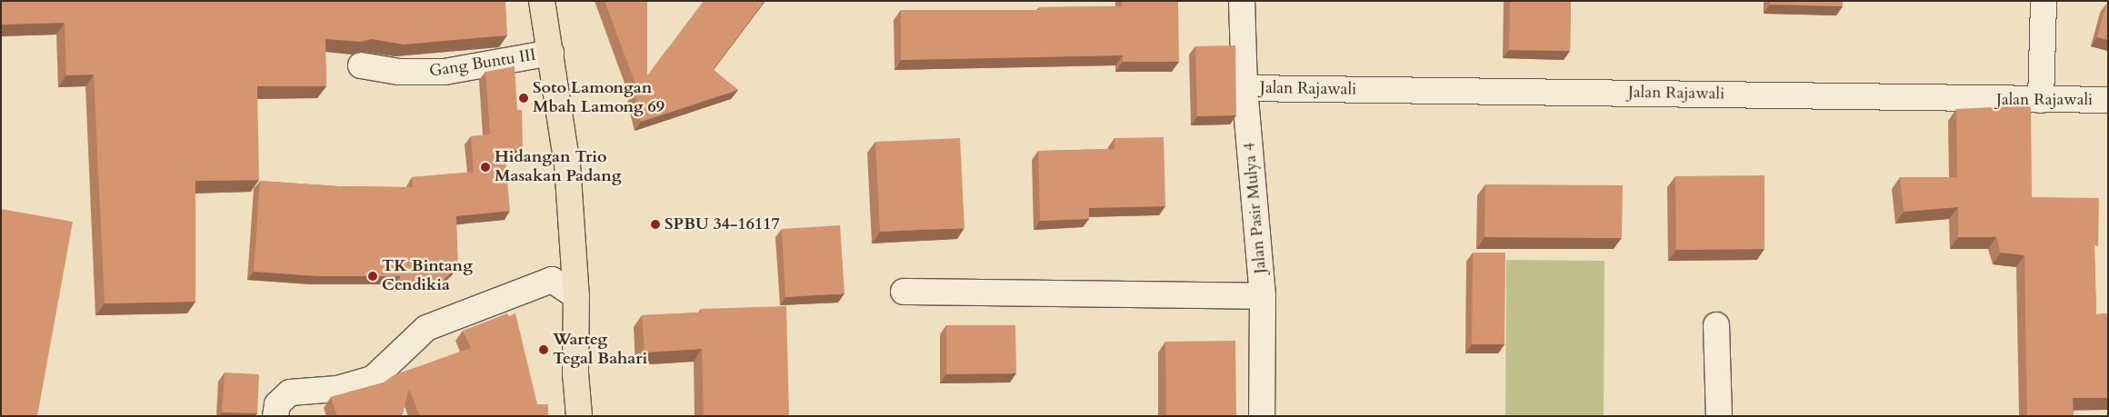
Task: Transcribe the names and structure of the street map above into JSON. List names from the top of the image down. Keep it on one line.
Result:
{"streets":{"street":["Gang Buntu III","Jalan Rajawali","Jalan Pasir Mulya 4"]},"crossings":[["Jalan Rajawali","Jalan Pasir Mulya 4"]],"places":["Soto Lamongan Mbah Lamong 69","Hidangan Trio Masakan Padang","SPBU 34-16117","TK Bintang Cendikia","Warteg Tegal Bahari"]}
